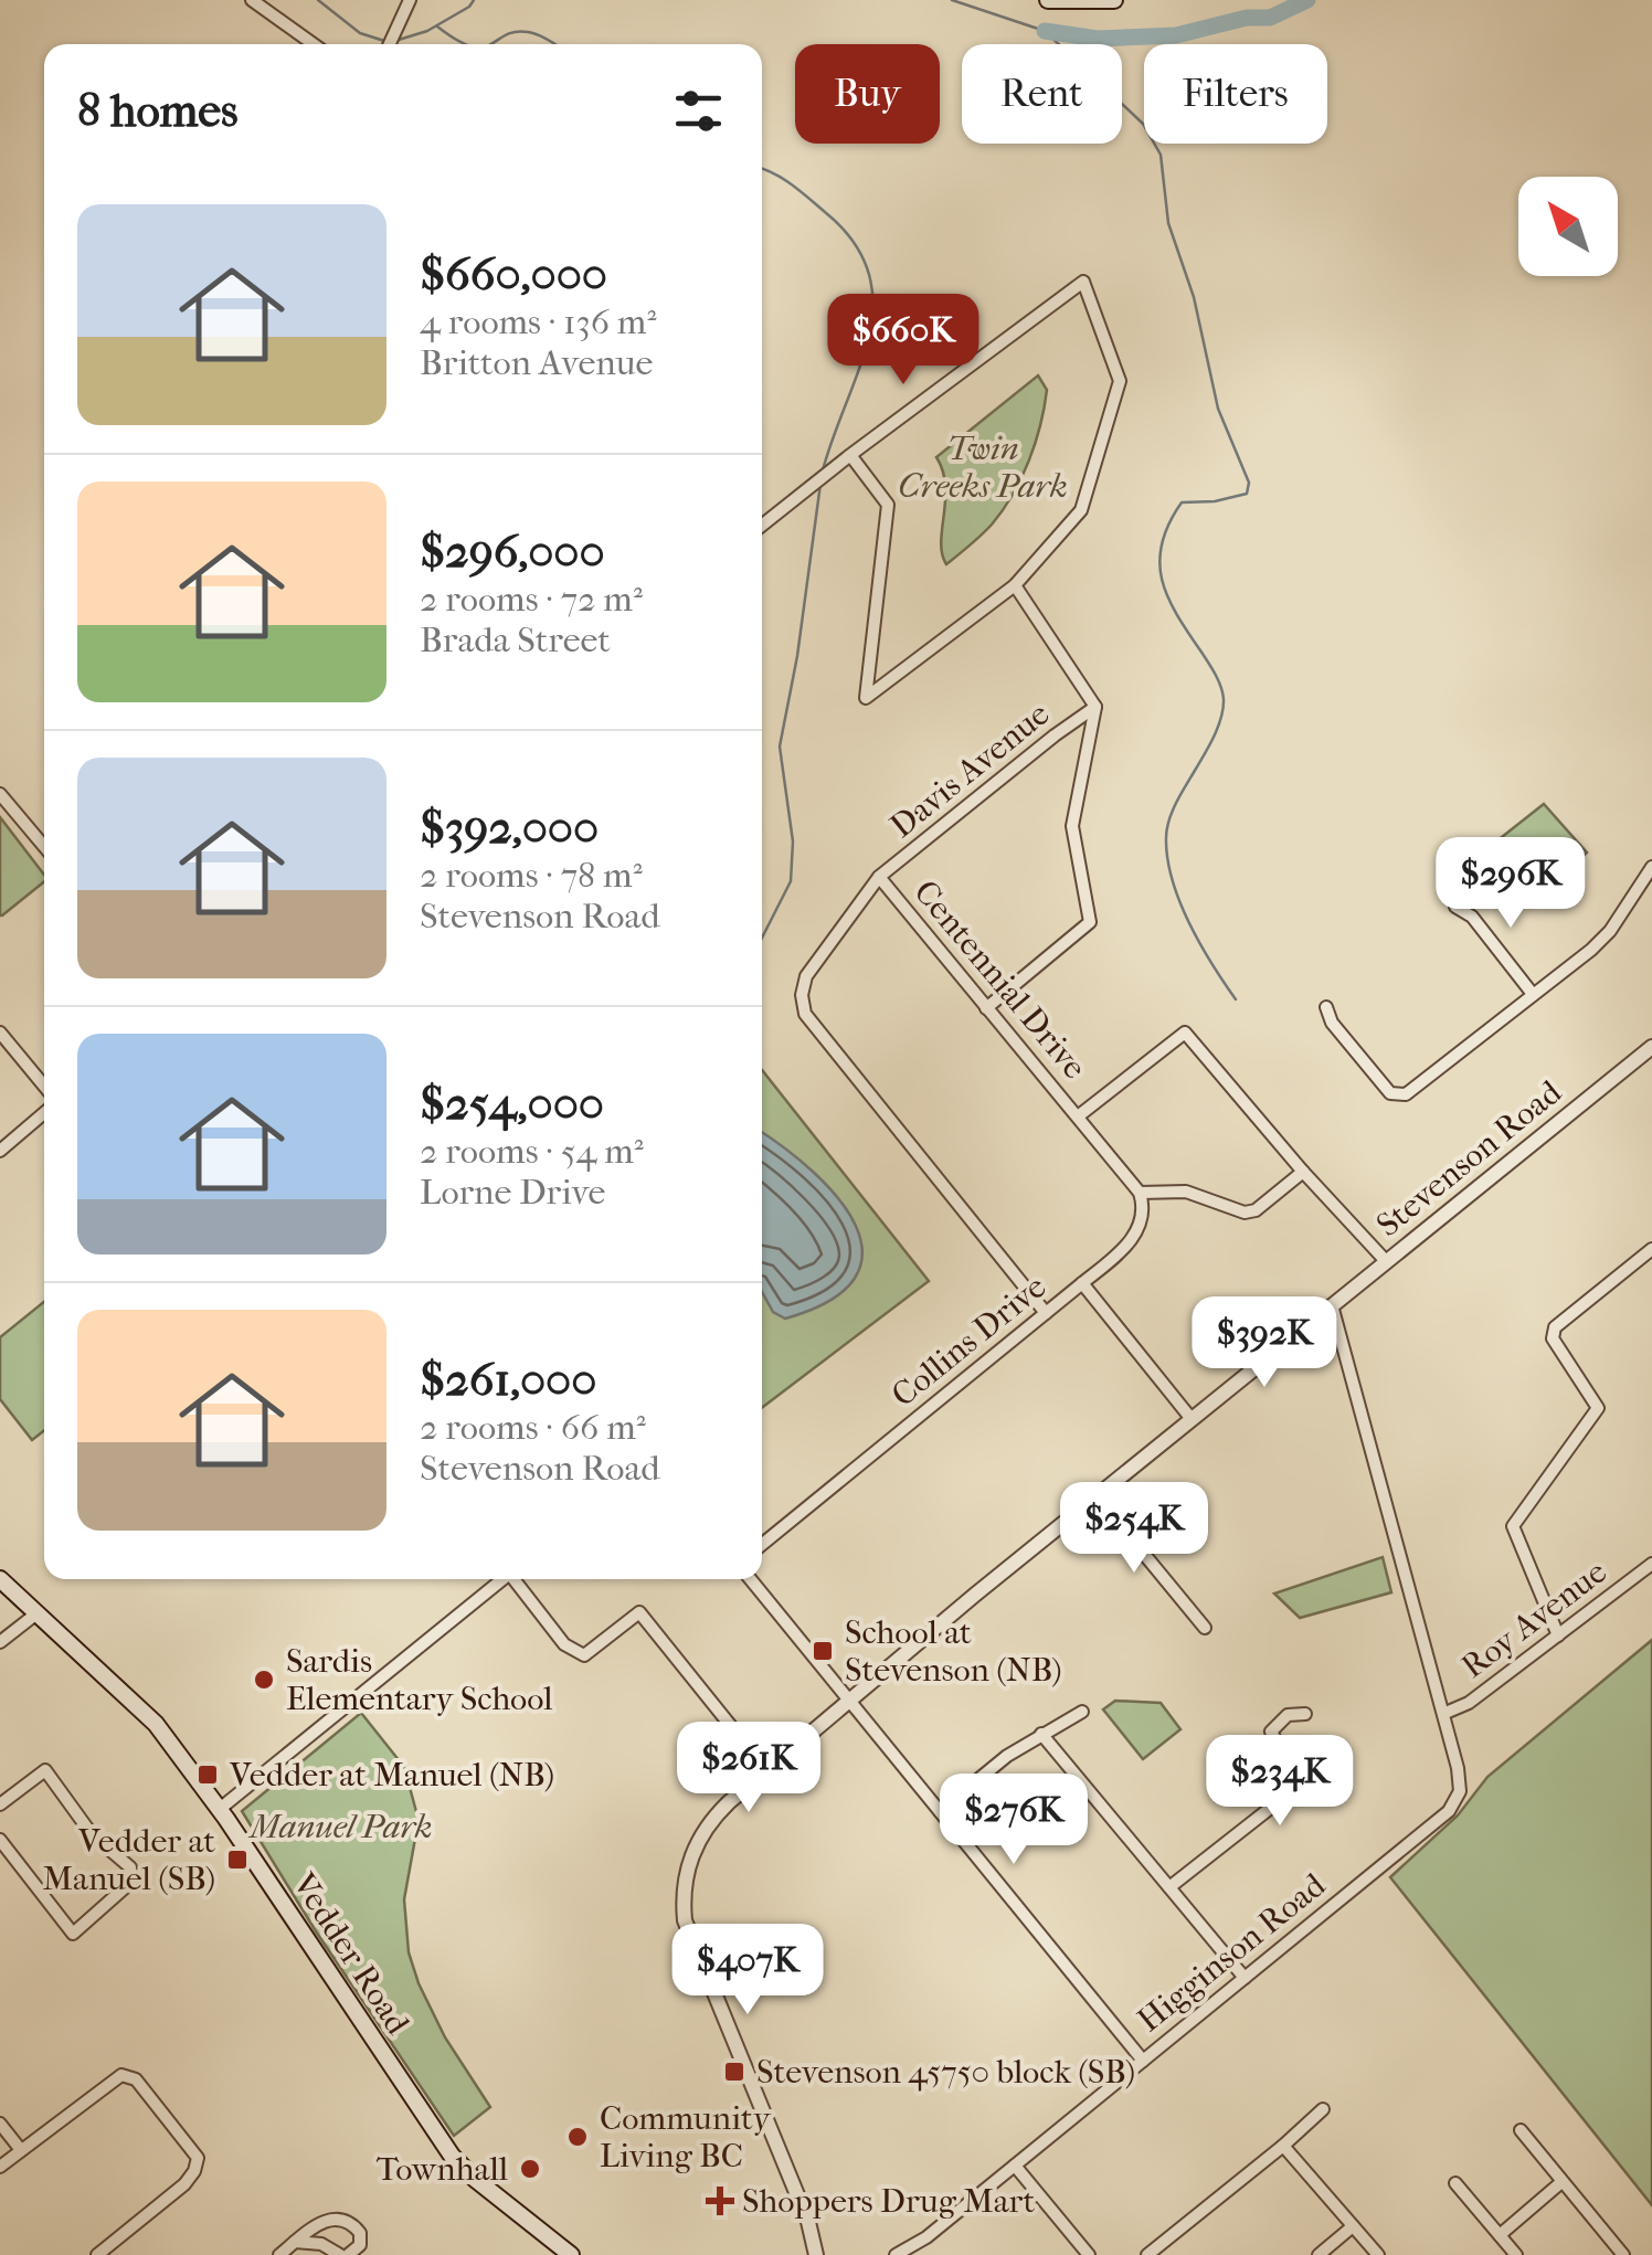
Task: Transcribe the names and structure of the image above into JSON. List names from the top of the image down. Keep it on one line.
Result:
{"streets":{"main road":["Vedder Road"],"street":["Davis Avenue","Centennial Drive","Stevenson Road","Collins Drive","Roy Avenue","Higginson Road"]},"crossings":[["Davis Avenue","Centennial Drive"],["Centennial Drive","Collins Drive"],["Stevenson Road","Collins Drive"],["Stevenson Road","Higginson Road"],["Roy Avenue","Higginson Road"]],"parks":["Twin Creeks Park","Manuel Park"],"places":{"transit":["School at Stevenson (NB)","Vedder at Manuel (NB)","Vedder at Manuel (SB)","Stevenson 45750 block (SB)"],"other":["Sardis Elementary School","Community Living BC","Townhall"],"health":["Shoppers Drug Mart"]},"north":"top left","page":{"chip":["Buy","Rent","Filters"],"heading":"8 homes","list":[{"name":"$660,000","note":"4 rooms · 136 m² · Britton Avenue"},{"name":"$296,000","note":"2 rooms · 72 m² · Brada Street"},{"name":"$392,000","note":"2 rooms · 78 m² · Stevenson Road"},{"name":"$254,000","note":"2 rooms · 54 m² · Lorne Drive"},{"name":"$261,000","note":"2 rooms · 66 m² · Stevenson Road"}],"price":["$660K","$296K","$392K","$254K","$261K","$234K","$276K","$407K"]}}
